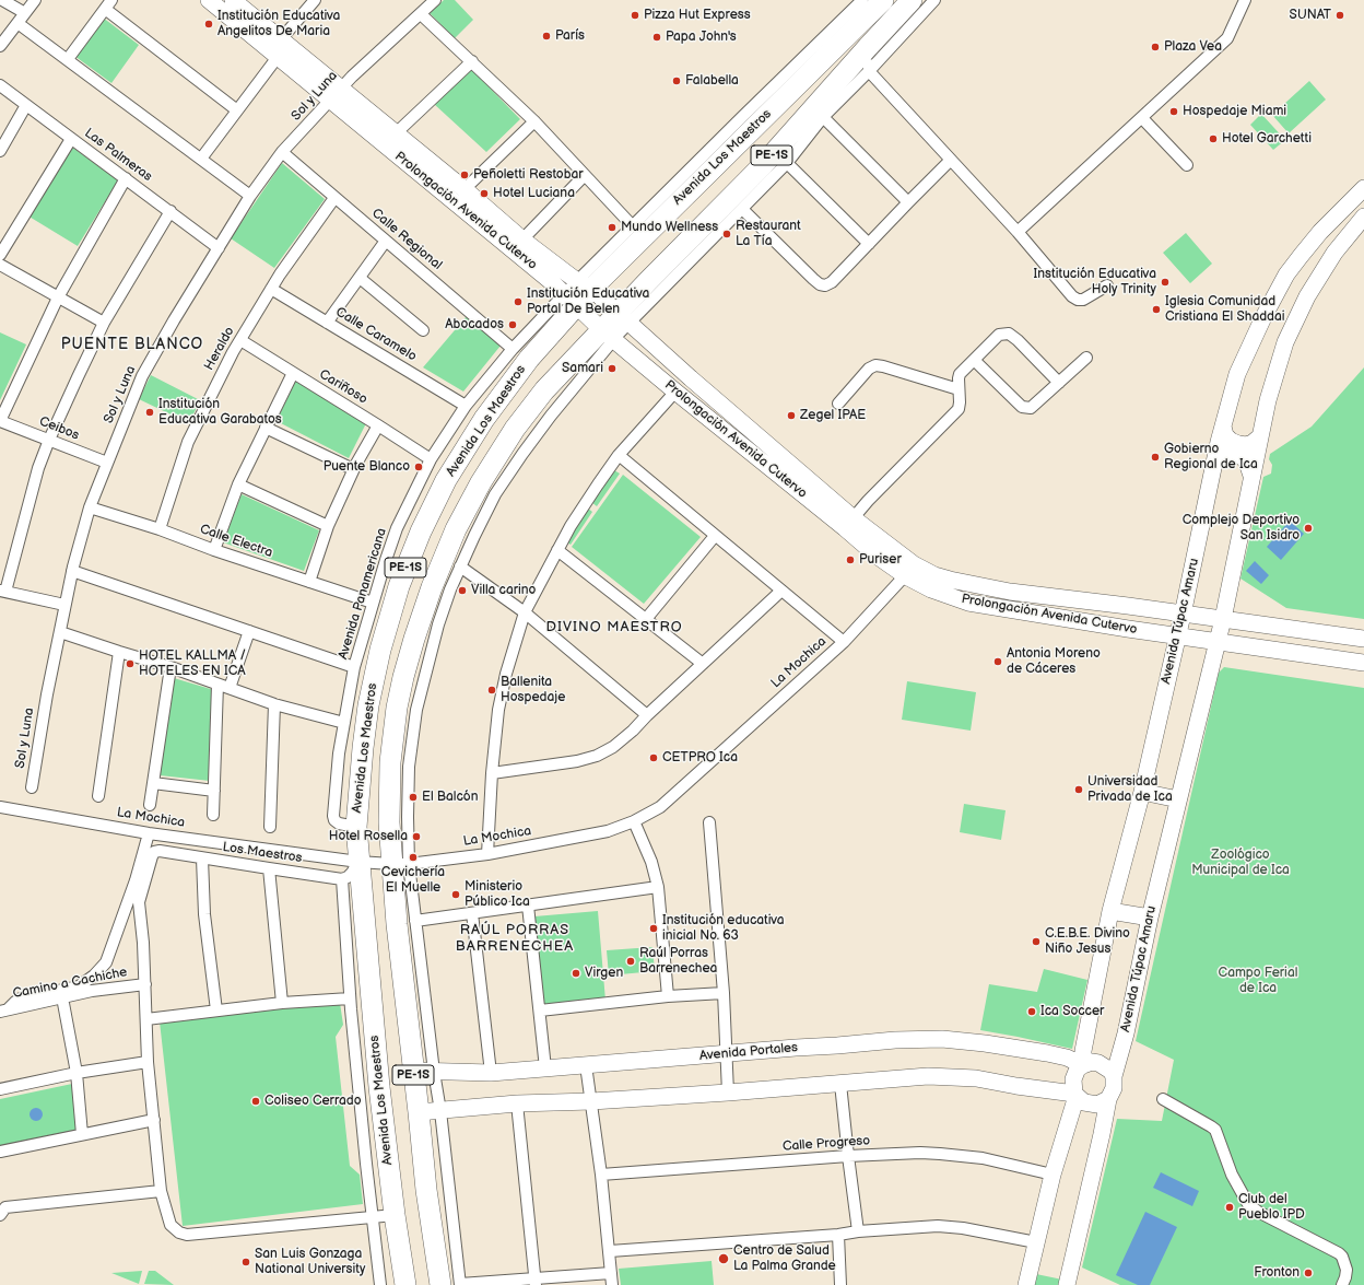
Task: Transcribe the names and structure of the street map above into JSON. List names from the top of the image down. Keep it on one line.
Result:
{"streets":{"highway":["PE-1S","Avenida Los Maestros"],"street":["Sol y Luna","Las Palmeras","Prolongación Avenida Cutervo","Calle Regional","Calle Caramelo","Heraldo","Cariñoso","Ceibos","Calle Electra","Avenida Panamericana","Avenida Túpac Amaru","La Mochica","Los Maestros","Camino a Cachiche","Avenida Portales","Calle Progreso"]},"crossings":[["Sol y Luna","Las Palmeras"],["Sol y Luna","Prolongación Avenida Cutervo"],["Sol y Luna","Calle Regional"],["Sol y Luna","Ceibos"],["Sol y Luna","Calle Electra"],["Avenida Los Maestros","Prolongación Avenida Cutervo"],["Avenida Los Maestros","Avenida Panamericana"],["Avenida Los Maestros","La Mochica"],["Avenida Los Maestros","Avenida Portales"],["Prolongación Avenida Cutervo","Avenida Panamericana"],["Prolongación Avenida Cutervo","Avenida Túpac Amaru"],["Prolongación Avenida Cutervo","La Mochica"],["Calle Regional","Heraldo"],["Calle Regional","Avenida Panamericana"],["Calle Caramelo","Heraldo"],["Calle Caramelo","Avenida Panamericana"],["Heraldo","Cariñoso"],["Heraldo","Calle Electra"],["Cariñoso","Avenida Panamericana"],["Calle Electra","Avenida Panamericana"],["Avenida Túpac Amaru","Avenida Portales"]],"districts":["PUENTE BLANCO","DIVINO MAESTRO","RAÚL PORRAS BARRENECHEA"],"parks":["Zoológico Municipal de Ica","Campo Ferial de Ica"],"places":["Pizza Hut Express","SUNAT","Institución Educativa Angelitos De Maria","París","Papa John's","Plaza Vea","Falabella","Hospedaje Miami","Hotel Garchetti","Peñoletti Restobar","Hotel Luciana","Mundo Wellness","Restaurant La Tía","Institución Educativa Holy Trinity","Institución Educativa Portal De Belen","Iglesia Comunidad Cristiana El Shaddai","Abocados","Samari","Institución Educativa Garabatos","Zegel IPAE","Gobierno Regional de Ica","Puente Blanco","Complejo Deportivo San Isidro","Puriser","Villa carino","Antonia Moreno de Cáceres","HOTEL KALLMA / HOTELES EN ICA","Ballenita Hospedaje","CETPRO Ica","Universidad Privada de Ica","El Balcón","Hotel Rosella","Cevichería El Muelle","Ministerio Público Ica","Institución educativa inicial No. 63","C.E.B.E. Divino Niño Jesus","Raúl Porras Barrenechea","Virgen","Ica Soccer","Coliseo Cerrado","Club del Pueblo IPD","Centro de Salud La Palma Grande","San Luis Gonzaga National University","Fronton"]}
